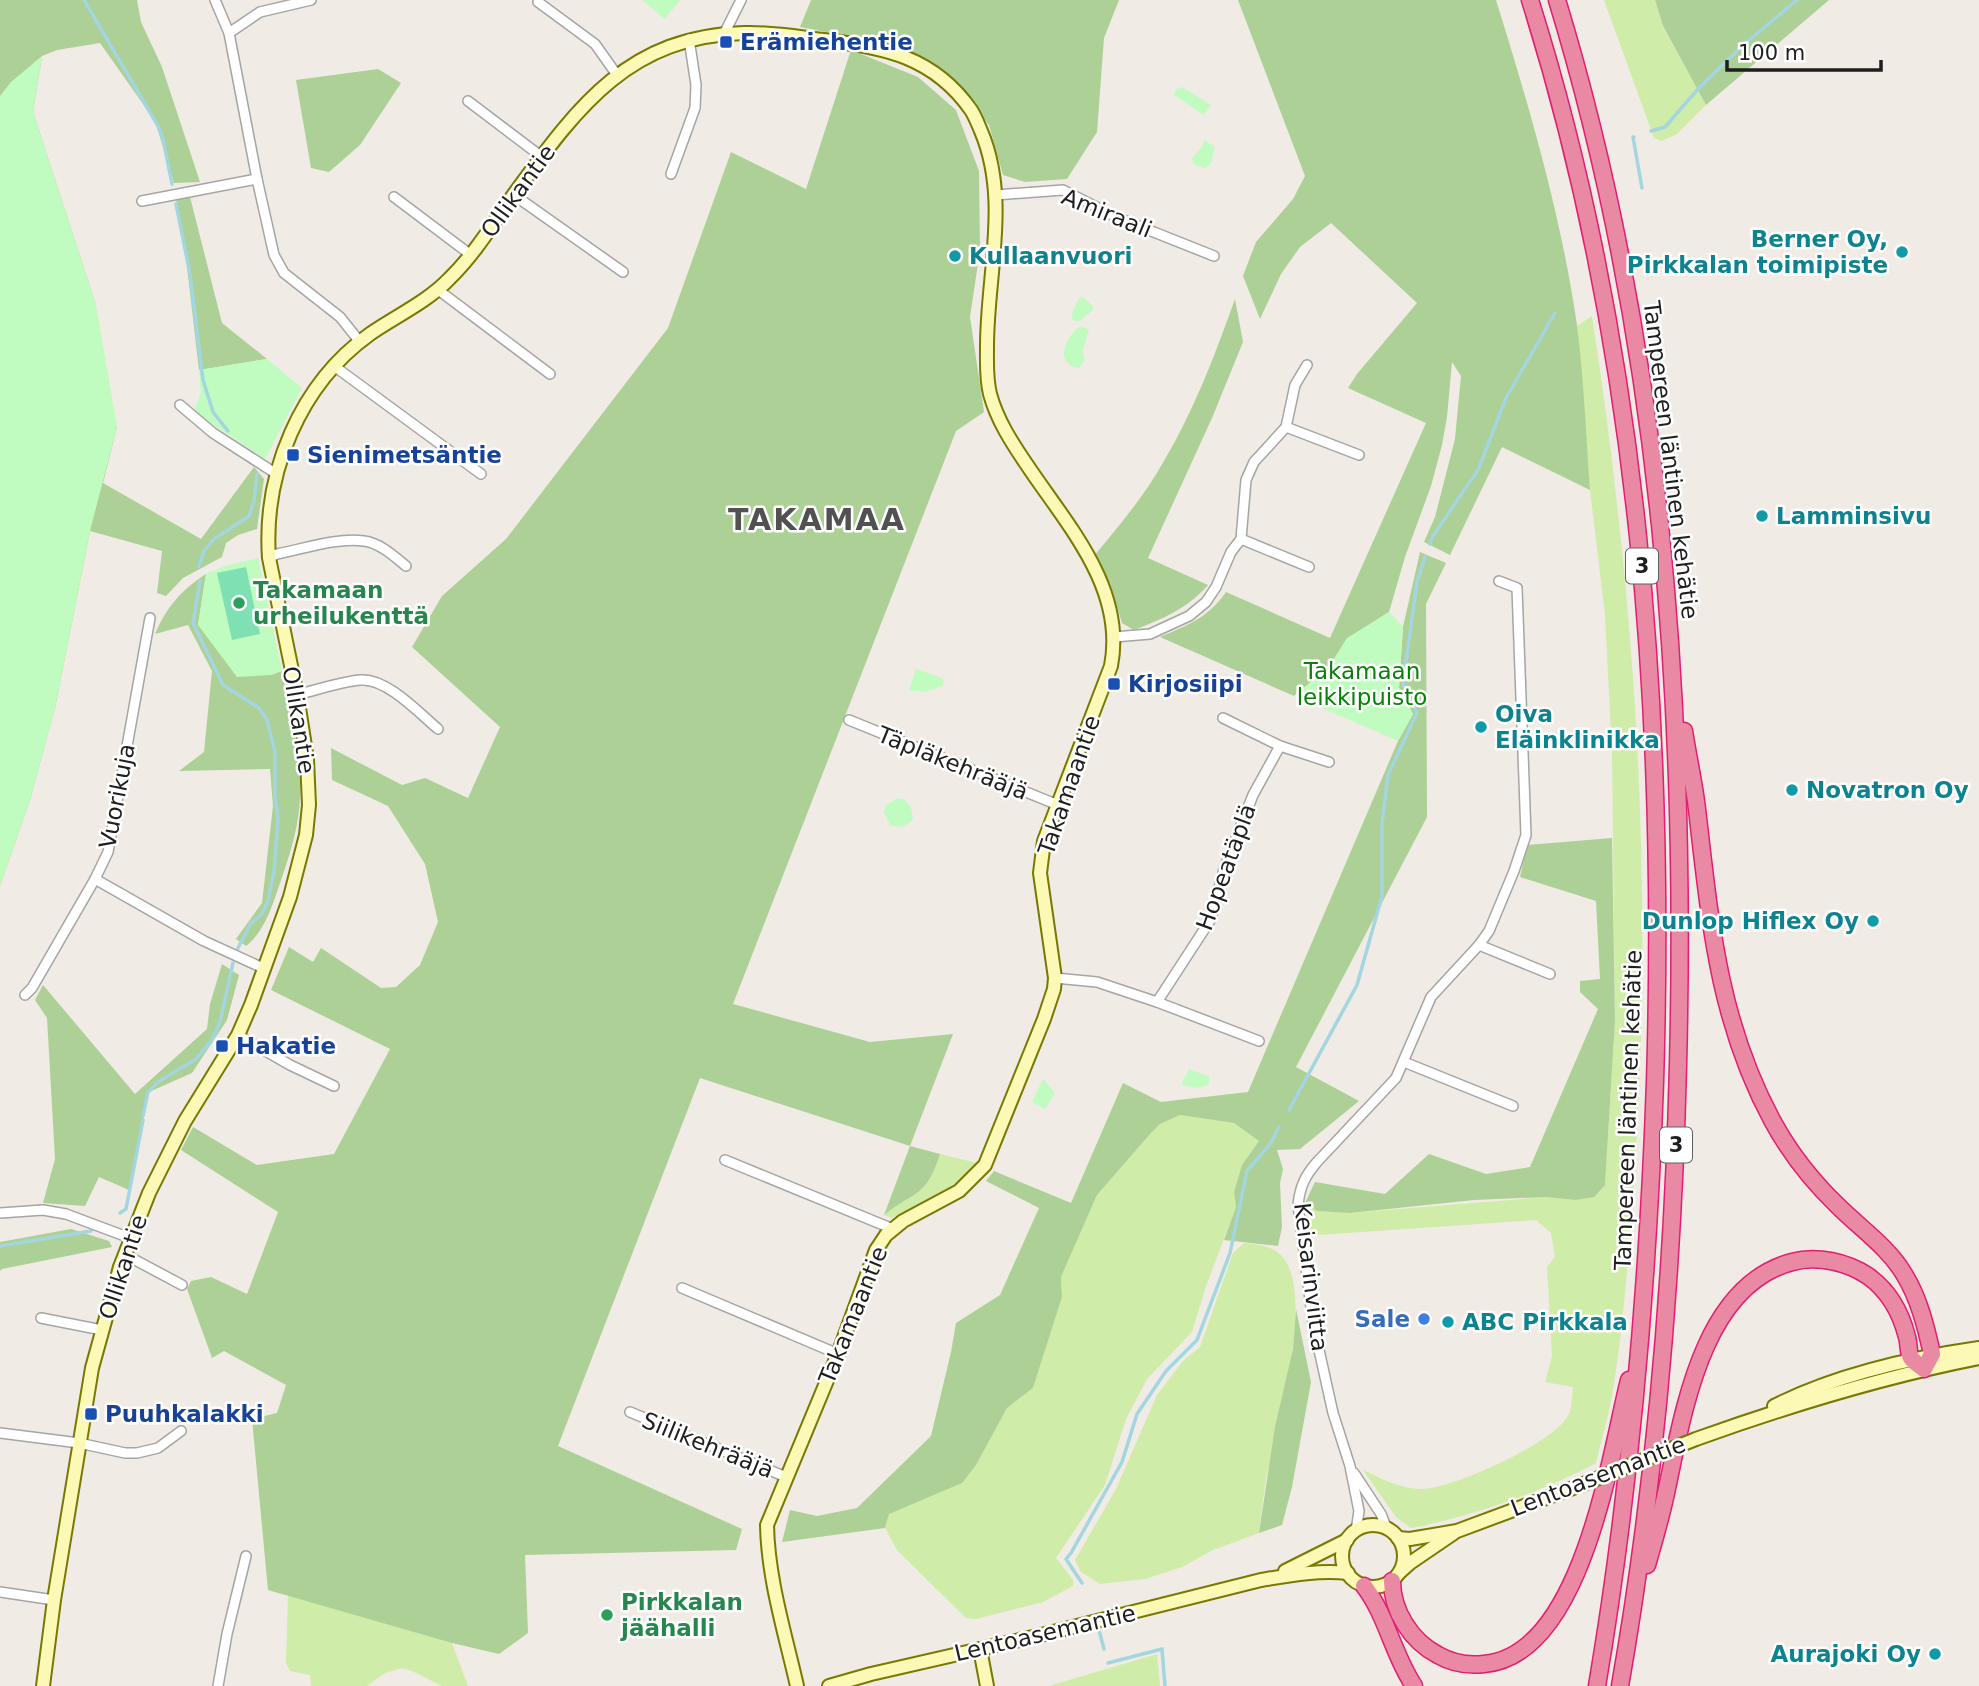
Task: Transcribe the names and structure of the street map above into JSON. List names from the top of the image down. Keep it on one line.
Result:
{"streets":{"highway":["Tampereen läntinen kehätie","3"],"street":["Ollikantie","Amiraali","Täpläkehrääjä","Takamaantie","Vuorikuja","Hopeatäplä","Keisarinviitta","Siilikehrääjä","Lentoasemantie"]},"crossings":[["Ollikantie","Takamaantie"],["Amiraali","Takamaantie"],["Täpläkehrääjä","Takamaantie"],["Takamaantie","Siilikehrääjä"],["Keisarinviitta","Lentoasemantie"]],"districts":["TAKAMAA"],"parks":["Takamaan leikkipuisto"],"places":{"transit":["Erämiehentie","Sienimetsäntie","Kirjosiipi","Hakatie","Puuhkalakki"],"other":["Berner Oy, Pirkkalan toimipiste","Kullaanvuori","Lamminsivu","Takamaan urheilukenttä","Oiva Eläinklinikka","Novatron Oy","Dunlop Hiflex Oy","Sale","ABC Pirkkala","Pirkkalan jäähalli","Aurajoki Oy"]},"scale_bar":"100 m"}
